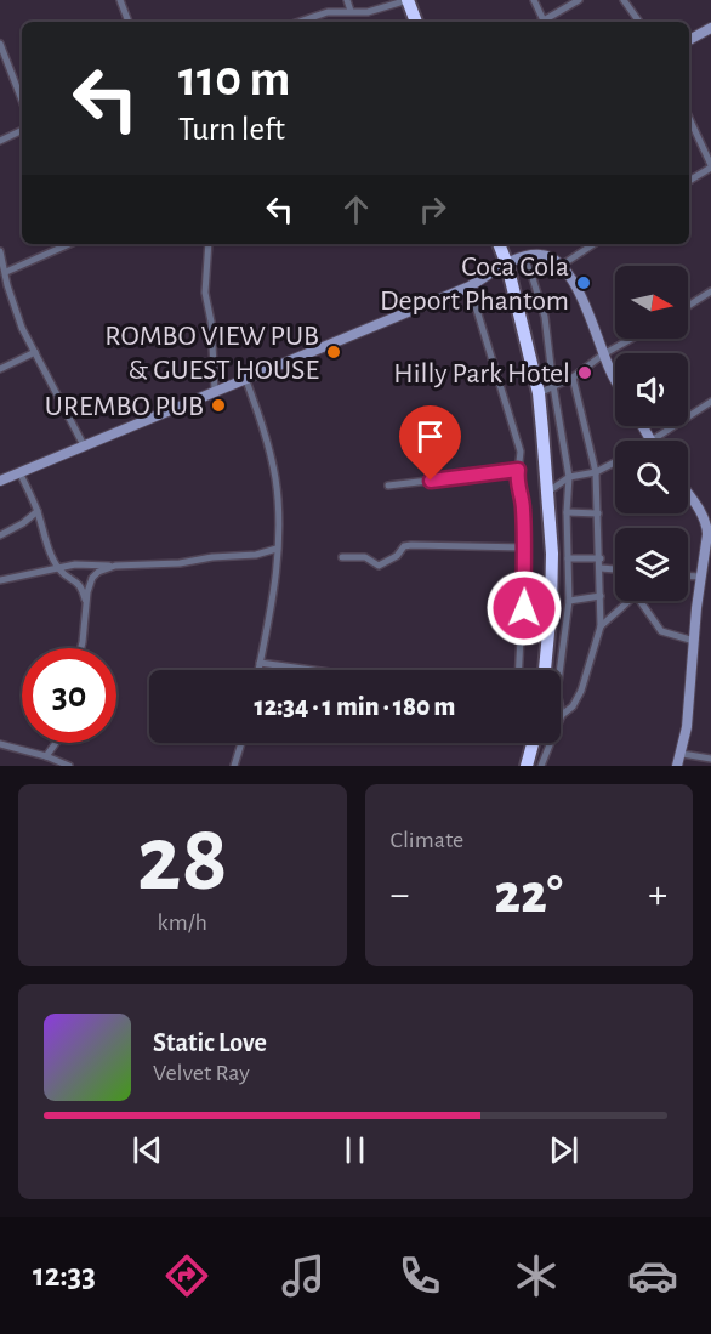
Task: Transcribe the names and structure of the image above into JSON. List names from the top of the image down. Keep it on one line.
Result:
{"places":["Coca Cola Deport Phantom","ROMBO VIEW PUB & GUEST HOUSE","Hilly Park Hotel","UREMBO PUB"],"north":"right","page":{"turn":["110 m","Turn left"],"limit":"30","trip":"12:34 · 1 min · 180 m","tile":[["28","km/h"],"Climate"],"heat":["−","22°","+"],"song":["Static Love","Velvet Ray"],"tabs":"12:33"}}
